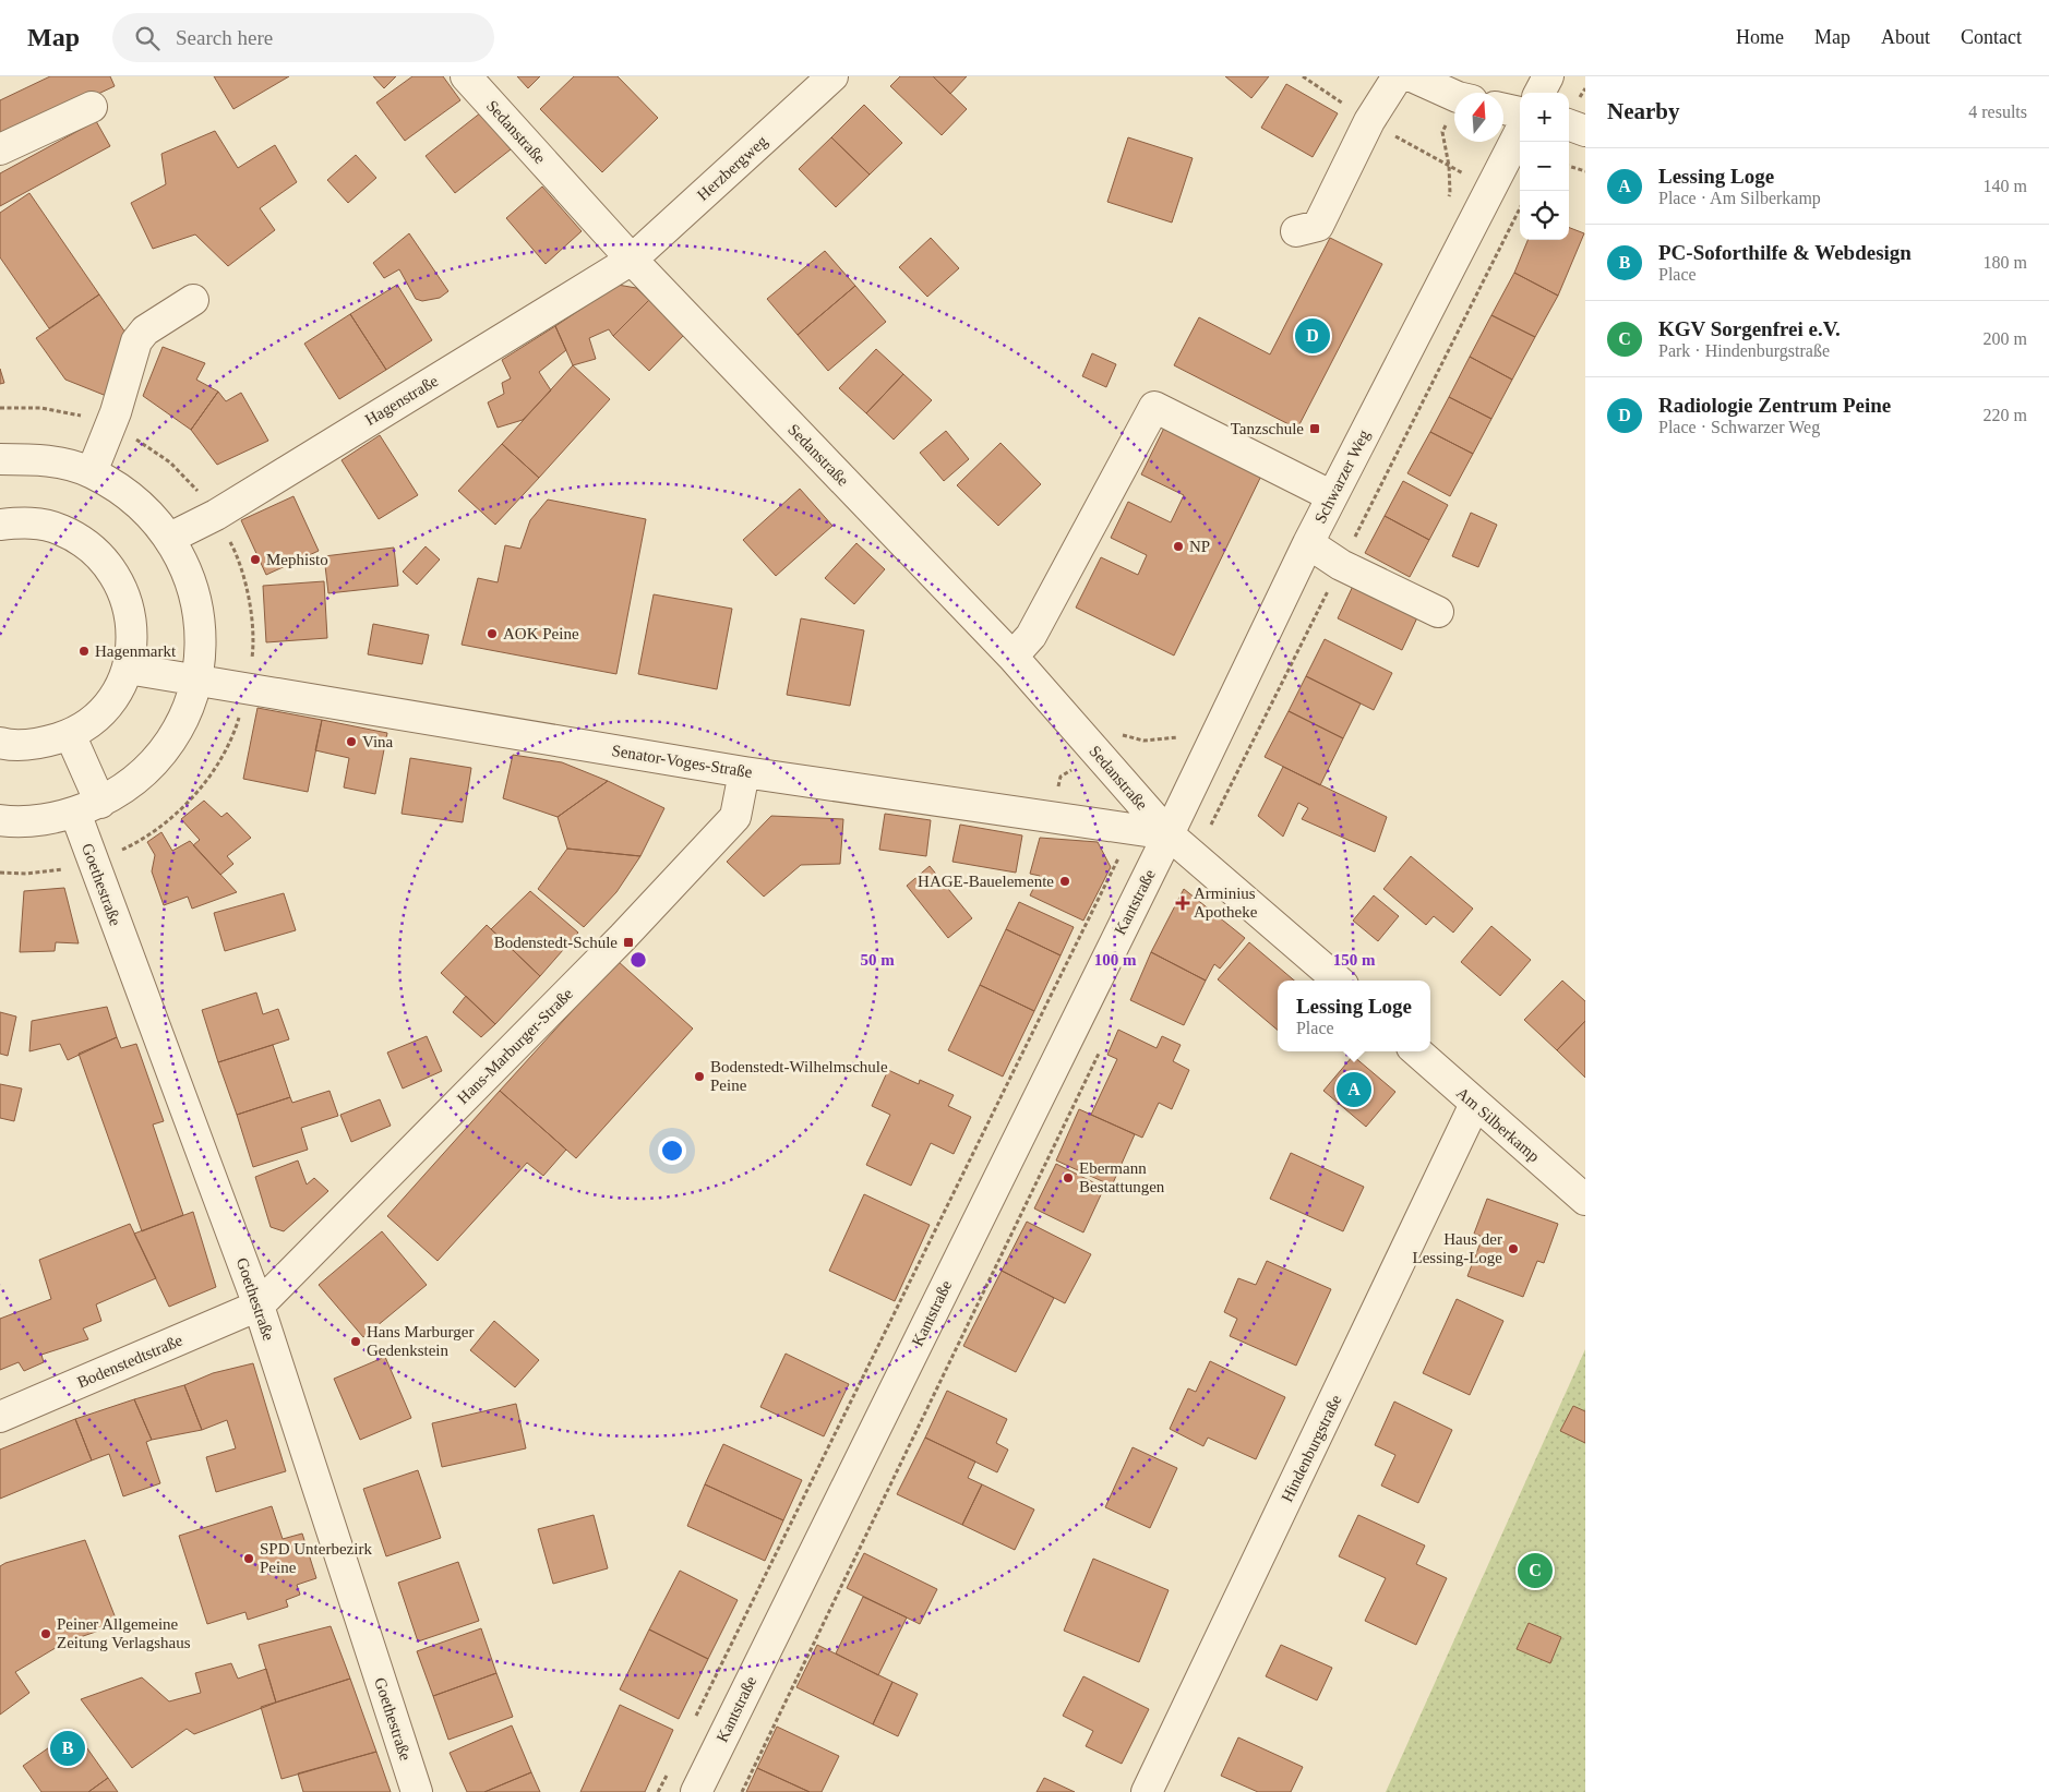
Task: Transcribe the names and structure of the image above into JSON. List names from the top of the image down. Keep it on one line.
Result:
{"streets":{"street":["Sedanstraße","Herzbergweg","Hagenstraße","Schwarzer Weg","Senator-Voges-Straße","Goethestraße","Kantstraße","Hans-Marburger-Straße","Am Silberkamp","Bodenstedtstraße","Hindenburgstraße"]},"crossings":[["Sedanstraße","Herzbergweg"],["Sedanstraße","Hagenstraße"],["Sedanstraße","Schwarzer Weg"],["Sedanstraße","Senator-Voges-Straße"],["Sedanstraße","Kantstraße"],["Herzbergweg","Hagenstraße"],["Schwarzer Weg","Senator-Voges-Straße"],["Schwarzer Weg","Kantstraße"],["Senator-Voges-Straße","Kantstraße"],["Senator-Voges-Straße","Hans-Marburger-Straße"],["Goethestraße","Hans-Marburger-Straße"],["Goethestraße","Bodenstedtstraße"],["Hans-Marburger-Straße","Bodenstedtstraße"],["Am Silberkamp","Hindenburgstraße"]],"places":{"transit":["Tanzschule","Bodenstedt-Schule"],"other":["NP","Mephisto","AOK Peine","Hagenmarkt","Vina","HAGE-Bauelemente","Bodenstedt-Wilhelmschule Peine","Ebermann Bestattungen","Haus der Lessing-Loge","Hans Marburger Gedenkstein","SPD Unterbezirk Peine","Peiner Allgemeine Zeitung Verlagshaus"],"health":["Arminius Apotheke"]},"north":"top","page":{"header":"Map","search":"Search here","nav":["Home","Map","About","Contact"],"heading":["Nearby","4 results"],"map_buttons":["+","−"],"list":[{"mark":"A","name":"Lessing Loge","note":"Place · Am Silberkamp","value":"140 m"},{"mark":"B","name":"PC-Soforthilfe & Webdesign","note":"Place","value":"180 m"},{"mark":"C","name":"KGV Sorgenfrei e.V.","note":"Park · Hindenburgstraße","value":"200 m"},{"mark":"D","name":"Radiologie Zentrum Peine","note":"Place · Schwarzer Weg","value":"220 m"}],"pins":["D","A","C","B"],"popup":["Lessing Loge","Place"]},"rings":["50 m","100 m","150 m"]}
